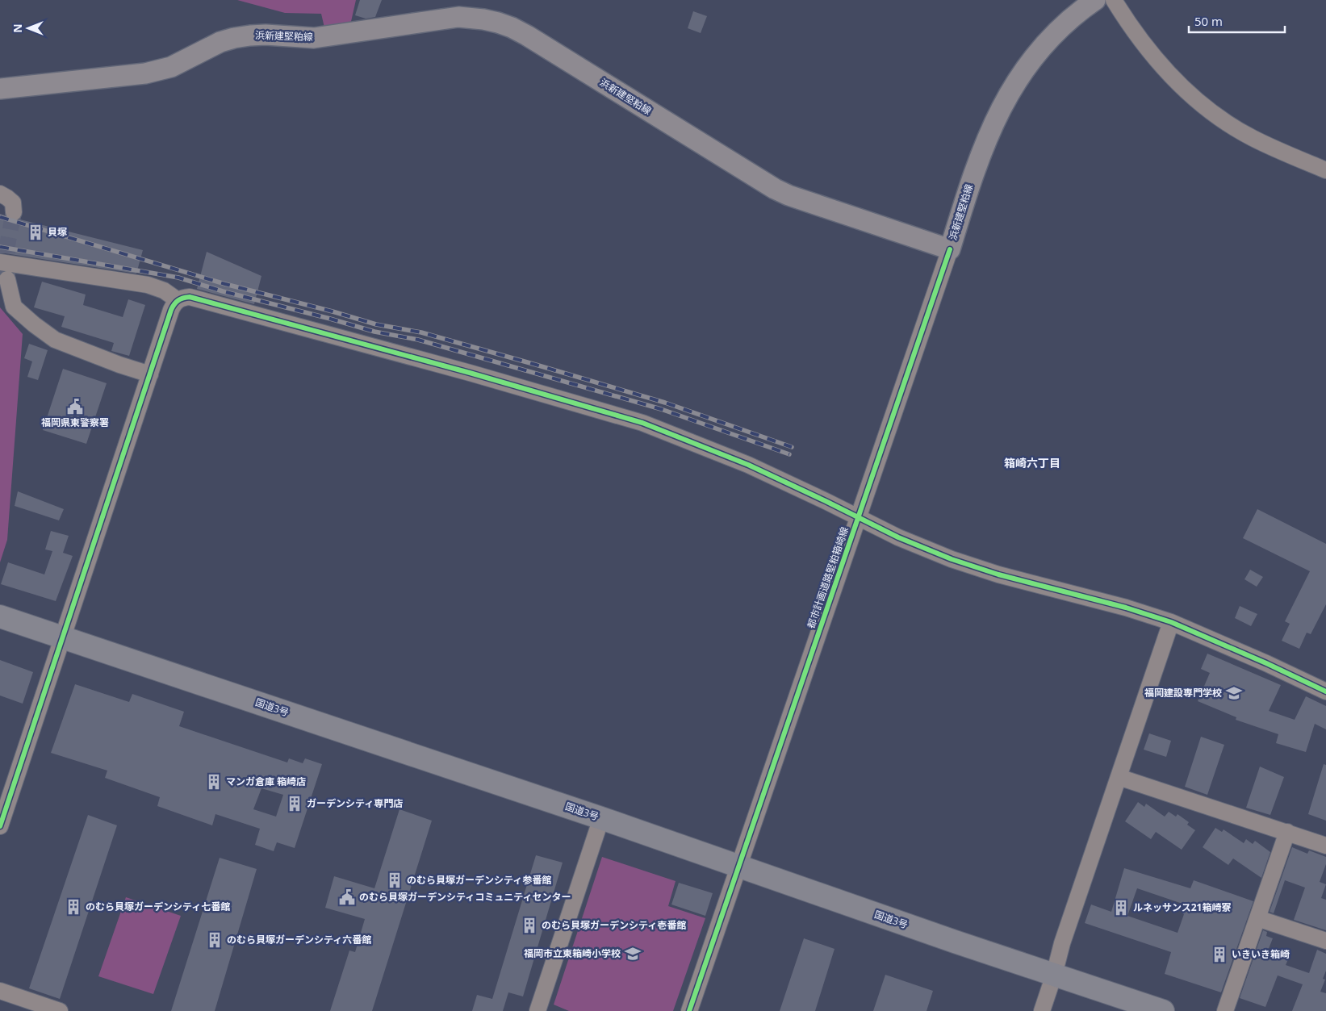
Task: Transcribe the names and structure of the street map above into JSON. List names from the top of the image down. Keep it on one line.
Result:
{"streets":{"highway":["国道3号"],"main road":["浜新建堅粕線"],"street":["都市計画道路堅粕箱崎線"]},"crossings":[["浜新建堅粕線","都市計画道路堅粕箱崎線"],["都市計画道路堅粕箱崎線","国道3号"]],"districts":["箱崎六丁目"],"places":{"building":["貝塚","マンガ倉庫 箱崎店","ガーデンシティ専門店","のむら貝塚ガーデンシティ参番館","のむら貝塚ガーデンシティ七番館","ルネッサンス21箱崎寮","のむら貝塚ガーデンシティ壱番館","のむら貝塚ガーデンシティ六番館","いきいき箱崎"],"public building":["福岡県東警察署","のむら貝塚ガーデンシティコミュニティセンター"],"school or university":["福岡建設専門学校","福岡市立東箱崎小学校"]},"scale_bar":"50 m","north":"left"}
